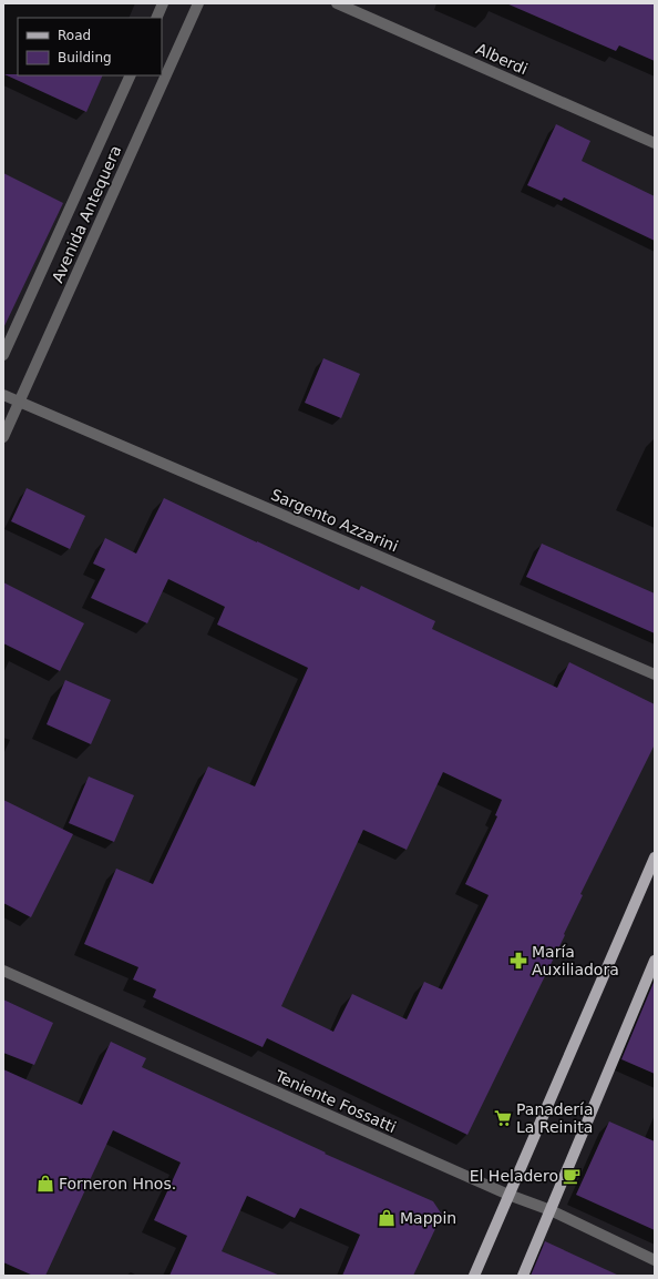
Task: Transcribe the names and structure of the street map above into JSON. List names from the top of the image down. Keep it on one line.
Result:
{"streets":{"street":["Alberdi","Avenida Antequera","Sargento Azzarini","Teniente Fossatti"]},"crossings":[["Avenida Antequera","Sargento Azzarini"]],"places":{"pharmacy":["María Auxiliadora"],"supermarket":["Panadería La Reinita"],"cafe":["El Heladero"],"shop":["Forneron Hnos.","Mappin"]},"legend":["Road","Building"]}
